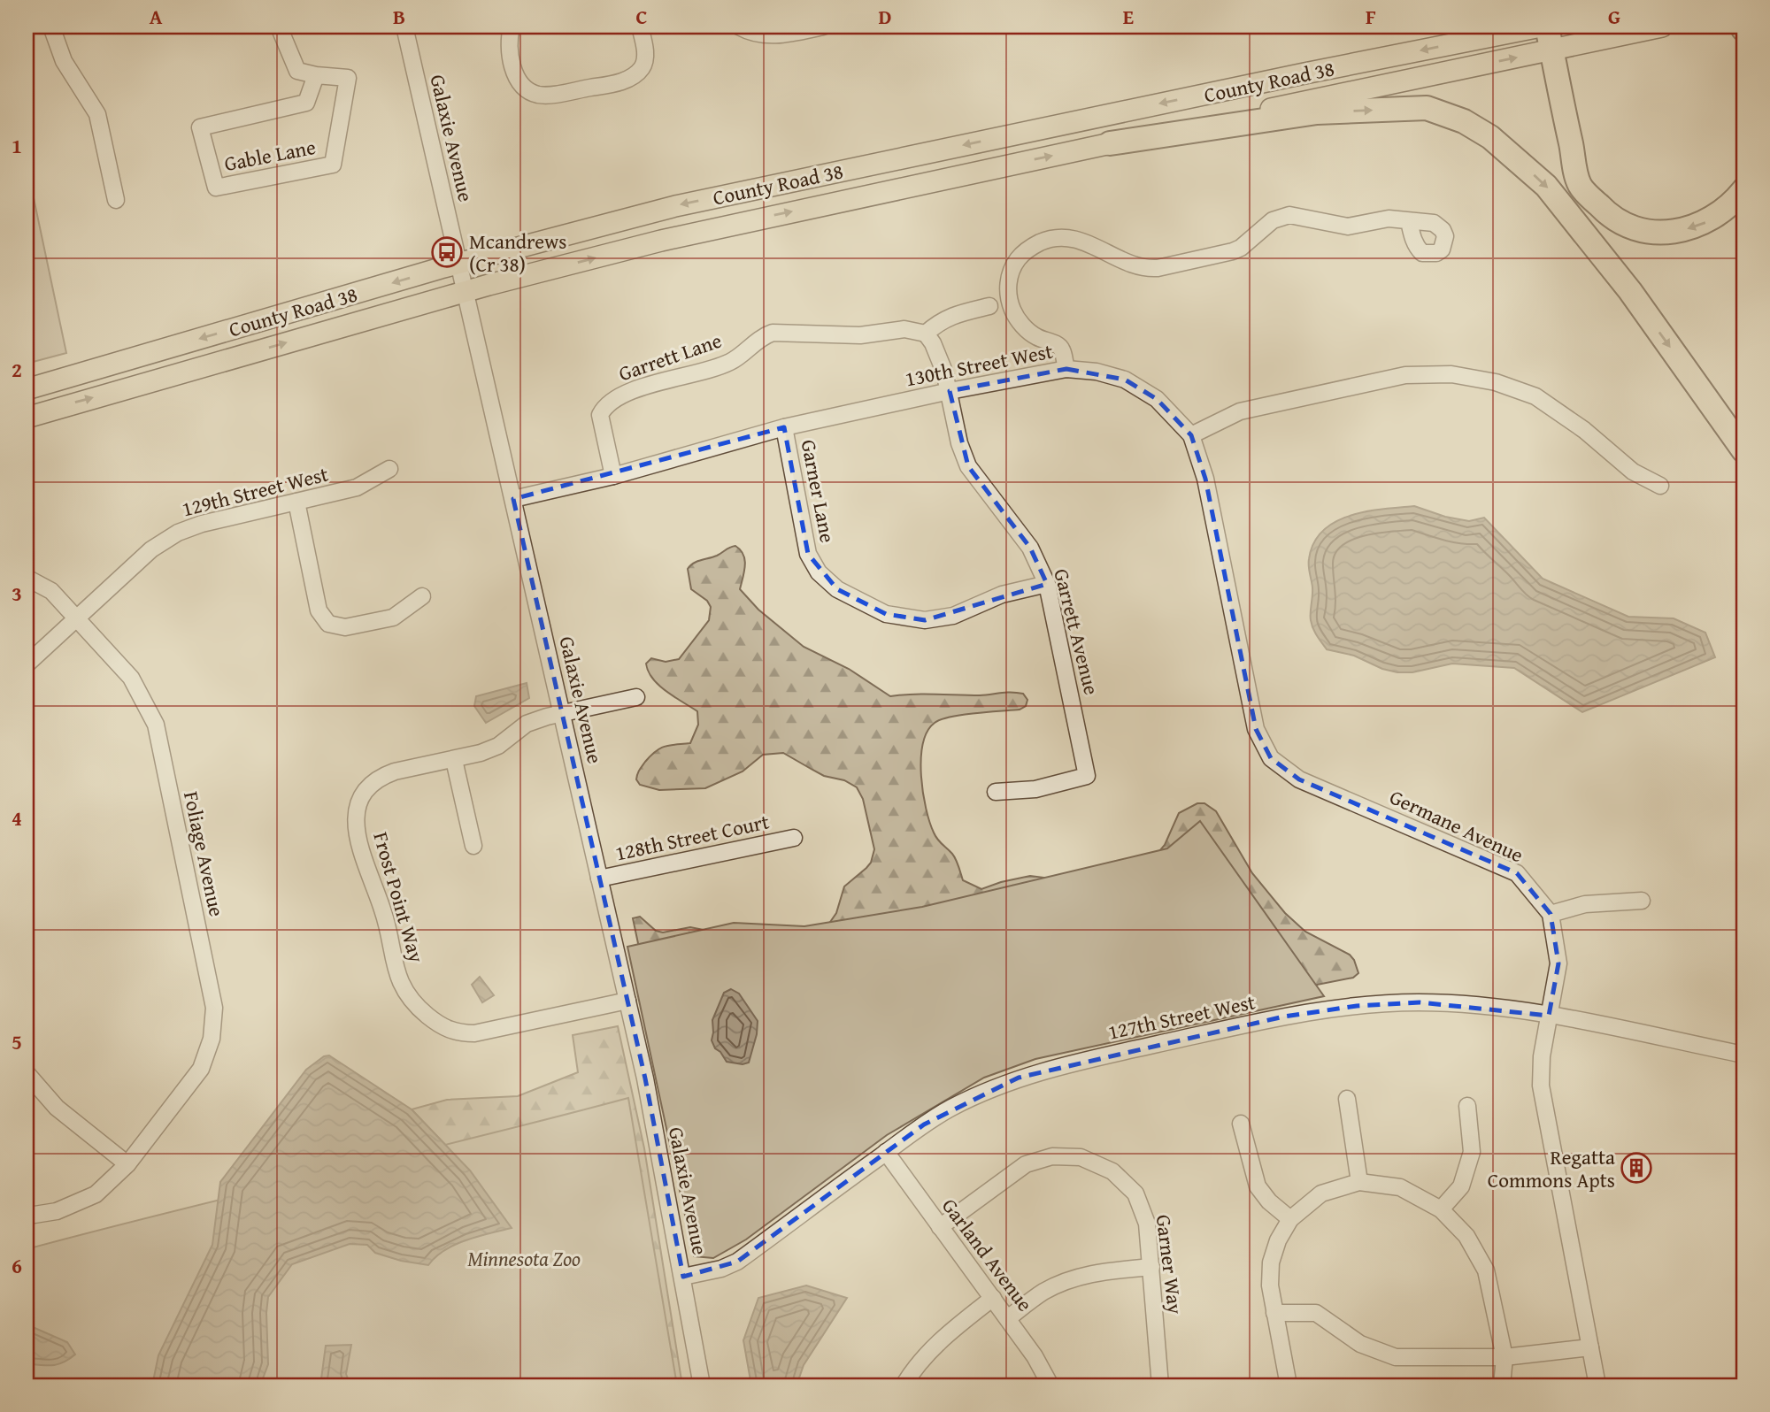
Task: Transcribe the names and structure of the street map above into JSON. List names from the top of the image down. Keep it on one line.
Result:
{"streets":{"main road":["County Road 38"],"street":["Galaxie Avenue","Gable Lane","Garrett Lane","130th Street West","129th Street West","Garner Lane","Garrett Avenue","Germane Avenue","128th Street Court","Foliage Avenue","Frost Point Way","127th Street West","Garland Avenue","Garner Way"]},"crossings":[["County Road 38","Galaxie Avenue"],["Galaxie Avenue","130th Street West"],["Galaxie Avenue","128th Street Court"],["Galaxie Avenue","Frost Point Way"],["Galaxie Avenue","127th Street West"],["Garrett Lane","130th Street West"],["Garrett Lane","Garrett Avenue"],["130th Street West","Garner Lane"],["130th Street West","Garrett Avenue"],["130th Street West","Germane Avenue"],["129th Street West","Foliage Avenue"],["Garner Lane","Garrett Avenue"],["127th Street West","Garland Avenue"],["Garland Avenue","Garner Way"]],"parks":["Minnesota Zoo"],"places":{"bus stop":["Mcandrews (Cr 38)"],"building":["Regatta Commons Apts"]},"grid":{"columns":["A","B","C","D","E","F","G"],"rows":["1","2","3","4","5","6"]}}
